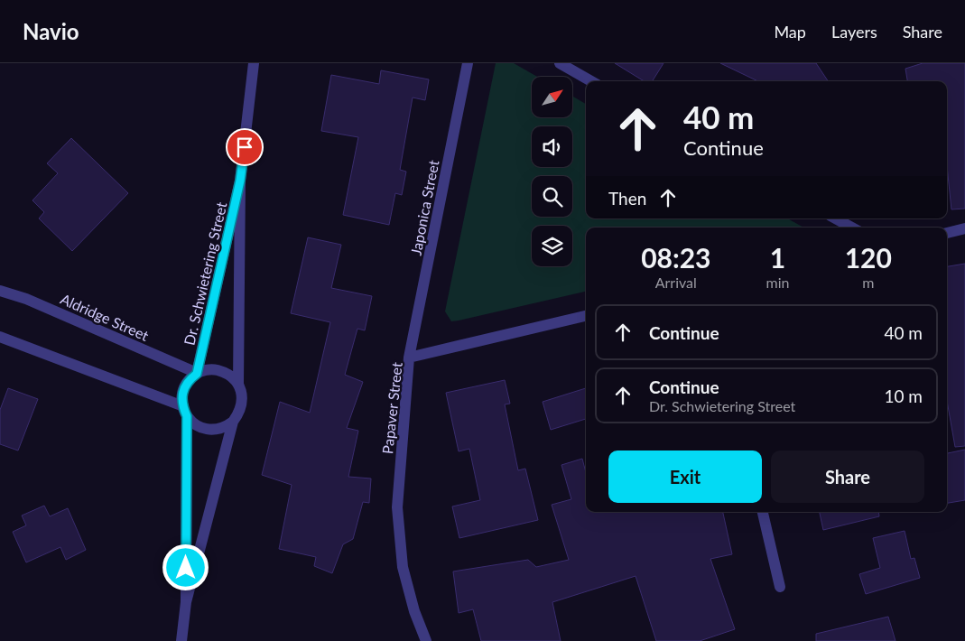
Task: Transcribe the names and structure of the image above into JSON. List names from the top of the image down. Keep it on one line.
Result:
{"streets":{"street":["Japonica Street","Dr. Schwietering Street","Aldridge Street","Papaver Street"]},"crossings":[["Japonica Street","Papaver Street"],["Dr. Schwietering Street","Aldridge Street"]],"north":"top right","page":{"header":"Navio","nav":["Map","Layers","Share"],"turn":["40 m","Continue"],"then":"Then","eta":["08:23","Arrival","1","min","120","m"],"list":[{"name":"Continue","value":"40 m"},{"name":"Continue","note":"Dr. Schwietering Street","value":"10 m"}],"buttons":["Exit","Share"]}}
